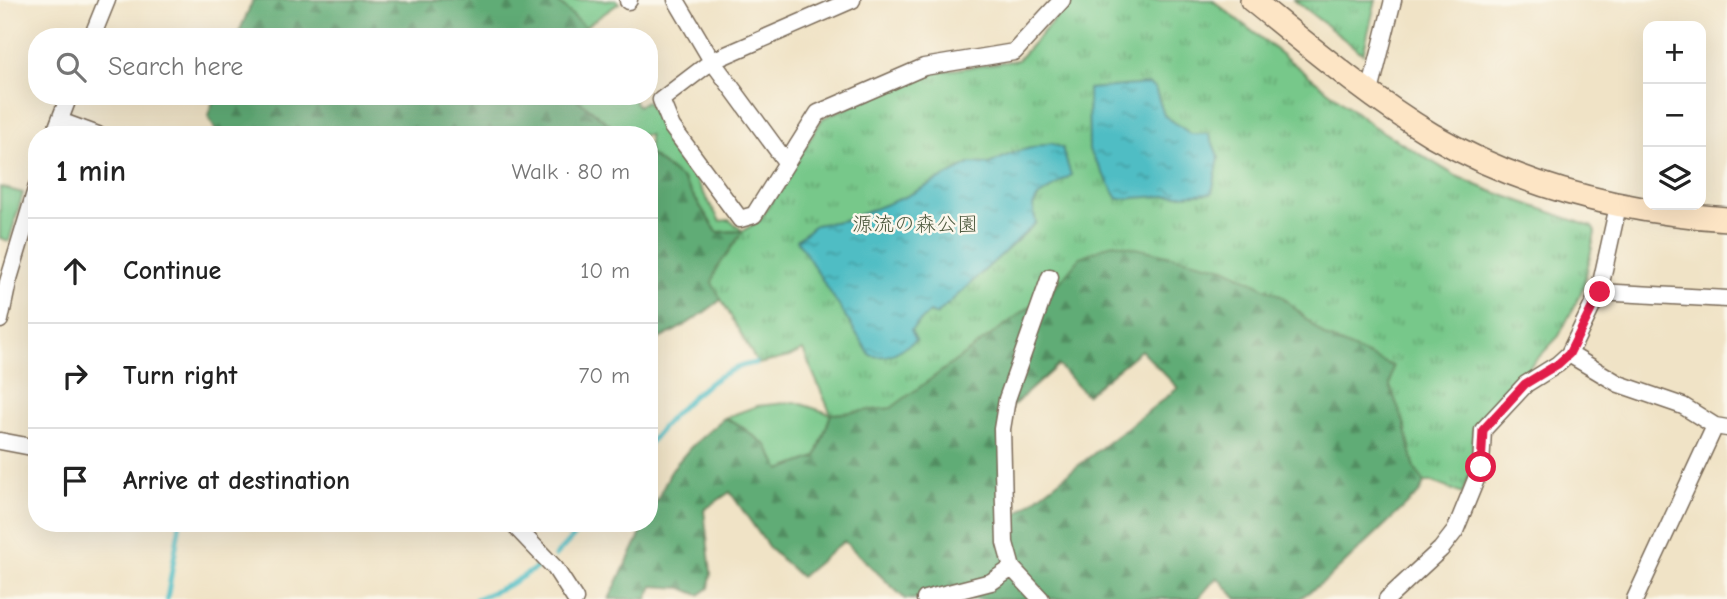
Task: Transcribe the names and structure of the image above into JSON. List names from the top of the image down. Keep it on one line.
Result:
{"parks":["源流の森公園"],"page":{"map_buttons":["+","−"],"search":"Search here","heading":["1 min","Walk · 80 m"],"list":[["Continue","10 m"],["Turn right","70 m"],"Arrive at destination"]}}
